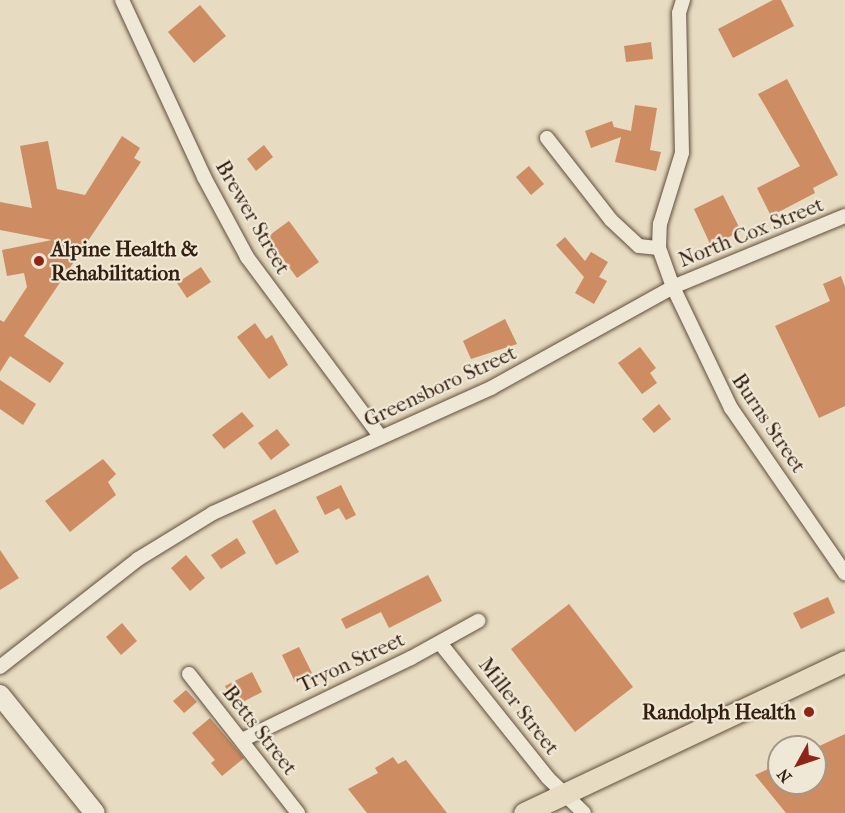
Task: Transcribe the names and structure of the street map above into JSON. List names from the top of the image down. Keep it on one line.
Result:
{"streets":{"street":["Brewer Street","North Cox Street","Greensboro Street","Burns Street","Tryon Street","Miller Street","Betts Street"]},"crossings":[["Brewer Street","Greensboro Street"],["North Cox Street","Greensboro Street"],["North Cox Street","Burns Street"],["Greensboro Street","Burns Street"],["Tryon Street","Miller Street"],["Tryon Street","Betts Street"]],"places":["Alpine Health & Rehabilitation","Randolph Health"],"north":"bottom left"}
